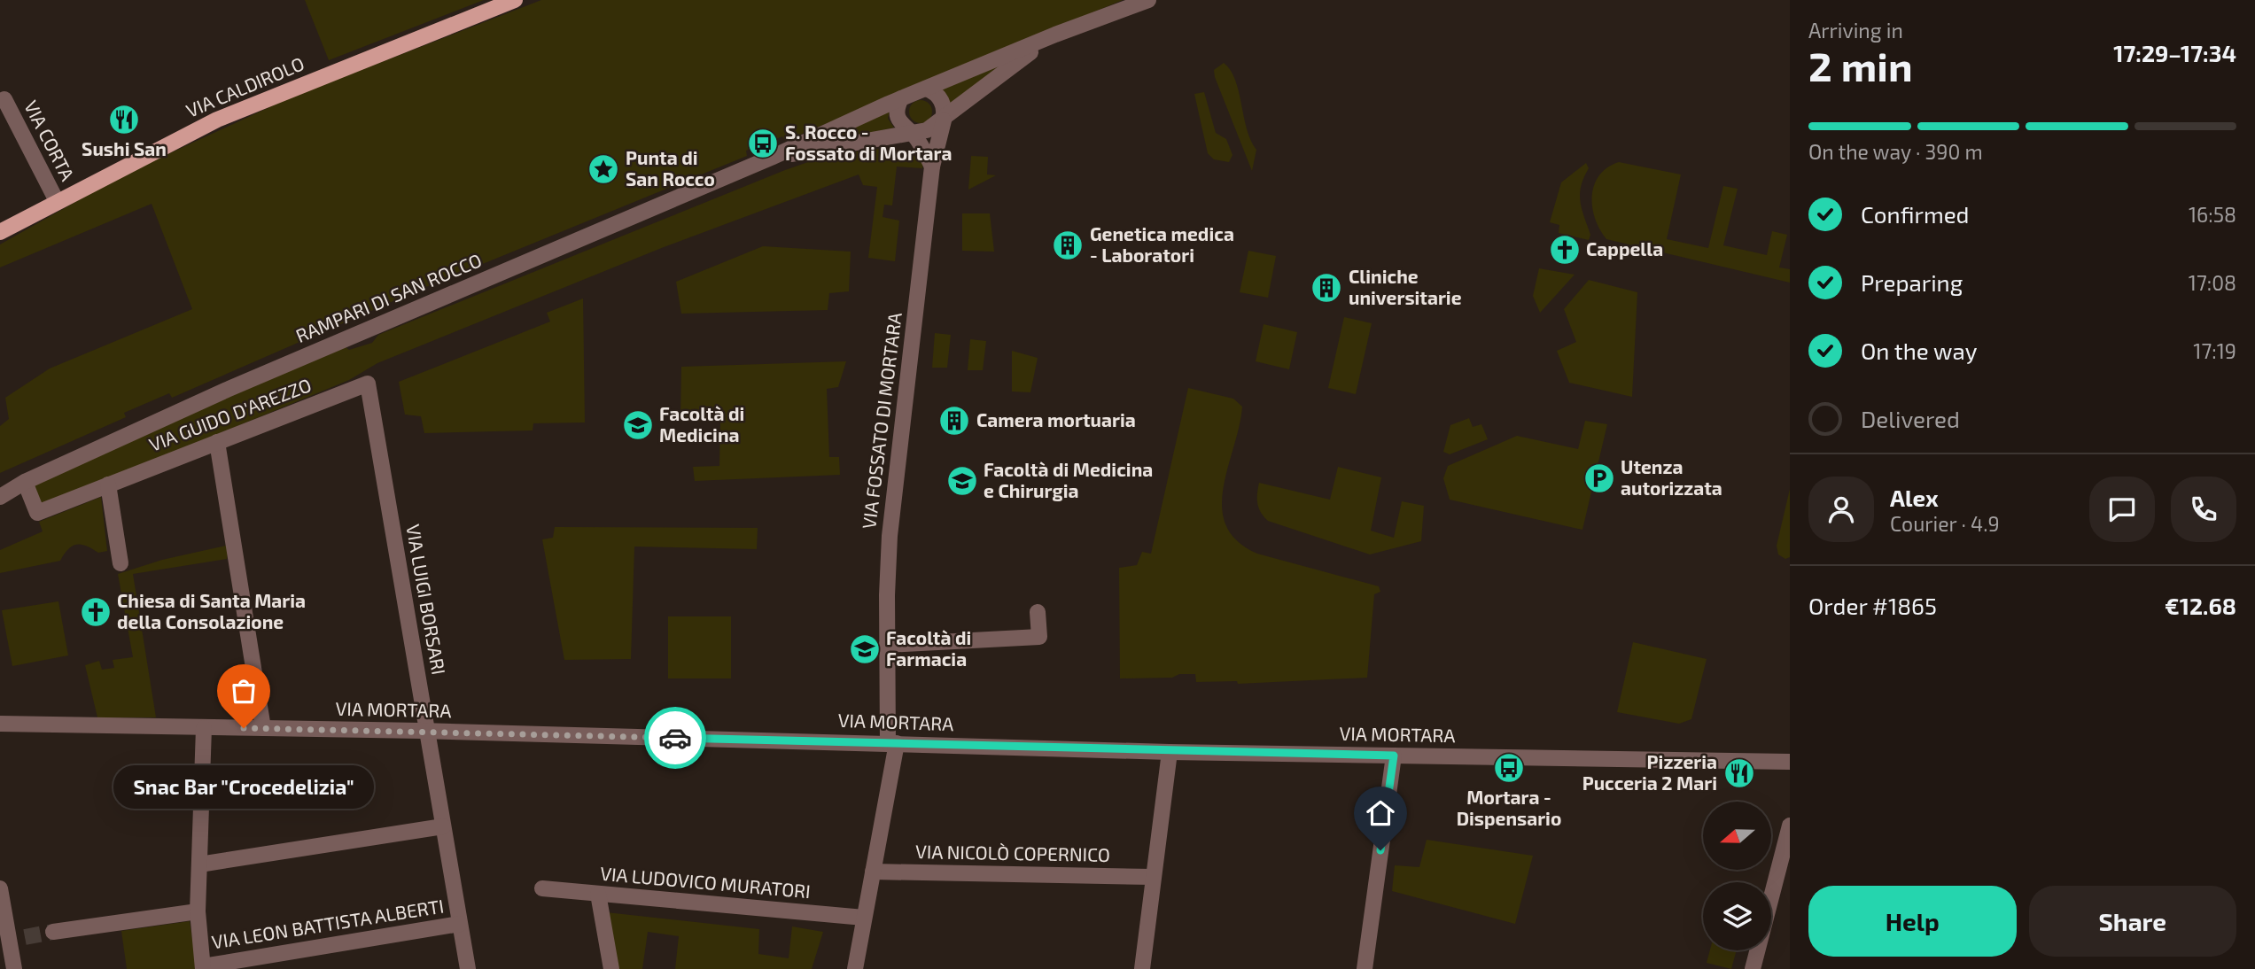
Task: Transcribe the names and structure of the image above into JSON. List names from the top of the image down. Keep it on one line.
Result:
{"streets":{"main road":["VIA CALDIROLO"],"street":["VIA CORTA","RAMPARI DI SAN ROCCO","VIA GUIDO D'AREZZO","VIA FOSSATO DI MORTARA","VIA LUIGI BORSARI","VIA MORTARA","VIA NICOLÒ COPERNICO","VIA LUDOVICO MURATORI","VIA LEON BATTISTA ALBERTI"]},"crossings":[["VIA CALDIROLO","VIA CORTA"],["RAMPARI DI SAN ROCCO","VIA GUIDO D'AREZZO"],["RAMPARI DI SAN ROCCO","VIA FOSSATO DI MORTARA"],["VIA GUIDO D'AREZZO","VIA LUIGI BORSARI"],["VIA FOSSATO DI MORTARA","VIA MORTARA"],["VIA FOSSATO DI MORTARA","VIA NICOLÒ COPERNICO"],["VIA FOSSATO DI MORTARA","VIA LUDOVICO MURATORI"],["VIA LUIGI BORSARI","VIA MORTARA"],["VIA LUIGI BORSARI","VIA LEON BATTISTA ALBERTI"]],"places":{"restaurant":["Sushi San","Pizzeria Pucceria 2 Mari"],"bus stop":["S. Rocco - Fossato di Mortara","Mortara - Dispensario"],"place":["Punta di San Rocco"],"building":["Genetica medica - Laboratori","Cliniche universitarie","Camera mortuaria"],"church":["Cappella","Chiesa di Santa Maria della Consolazione"],"school or university":["Facoltà di Medicina","Facoltà di Medicina e Chirurgia","Facoltà di Farmacia"],"parking":["Utenza autorizzata"],"other":["Snac Bar \"Crocedelizia\""]},"north":"left","page":{"heading":["2 min","Arriving in","17:29–17:34"],"panel":["Alex","Courier · 4.9","Order #1865","€12.68"],"bar":"On the way · 390 m","list":[["Confirmed","16:58"],["Preparing","17:08"],["On the way","17:19"],"Delivered"],"bubble":"Snac Bar \"Crocedelizia\"","buttons":["Help","Share"]}}
